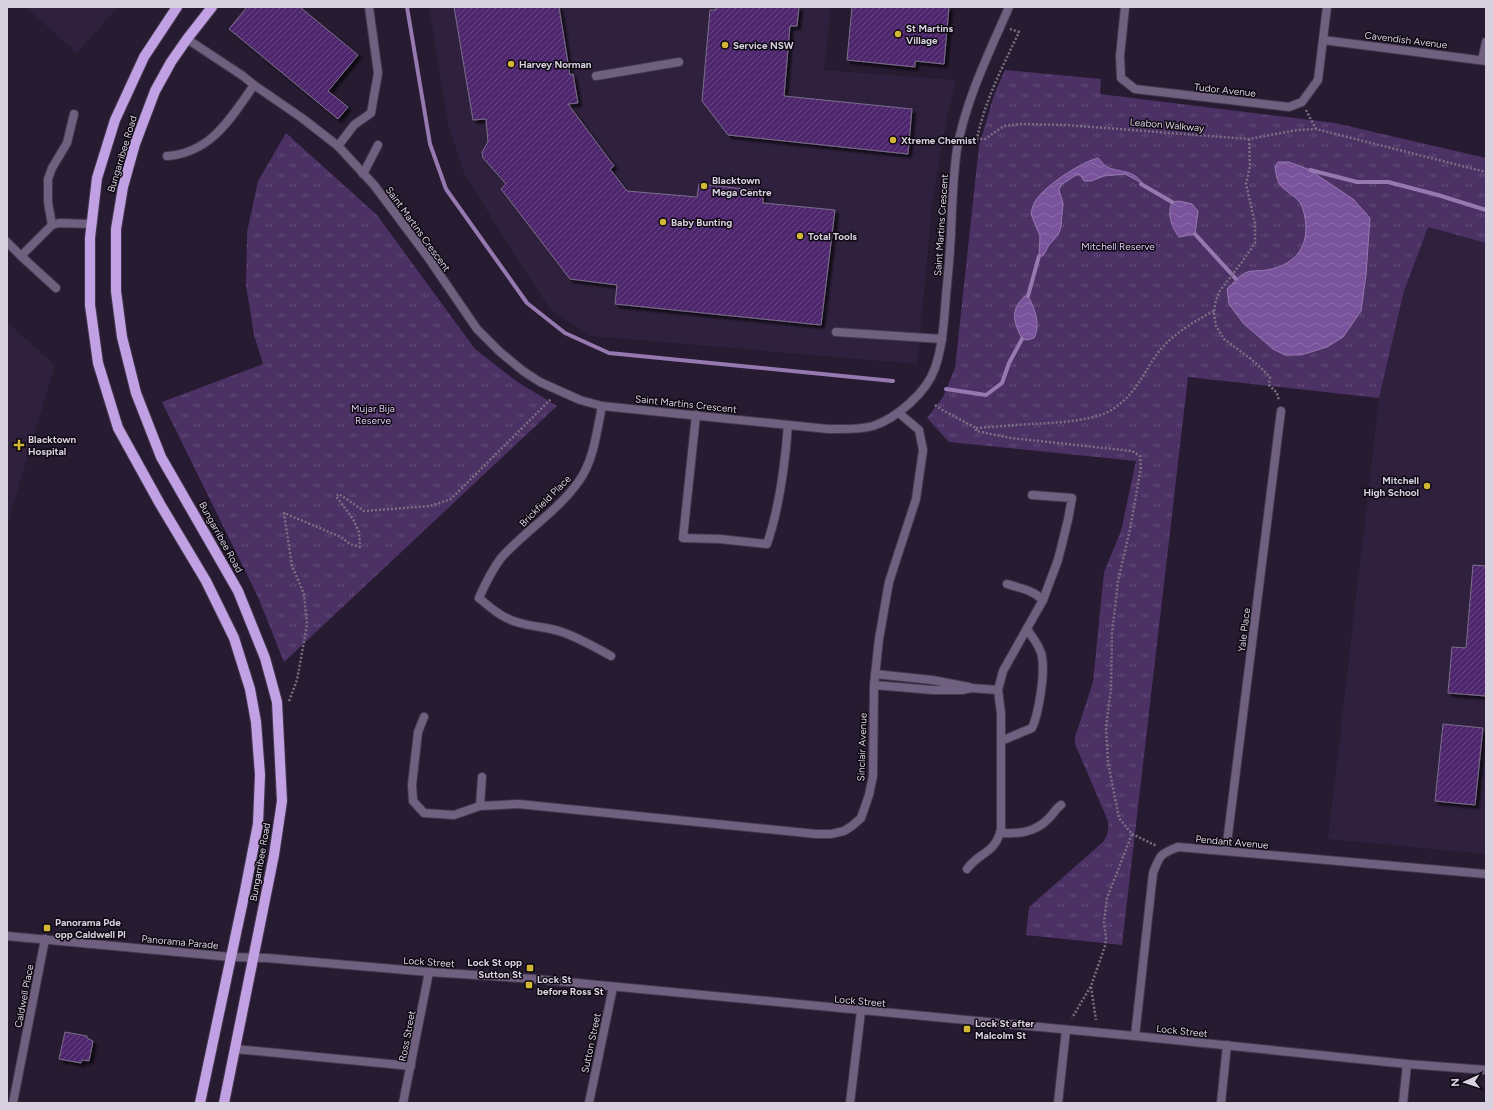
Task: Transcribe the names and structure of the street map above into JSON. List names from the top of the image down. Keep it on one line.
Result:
{"streets":{"main road":["Bungarribee Road"],"street":["Cavendish Avenue","Tudor Avenue","Saint Martins Crescent","Brickfield Place","Yale Place","Sinclair Avenue","Pendant Avenue","Panorama Parade","Lock Street","Caldwell Place","Ross Street","Sutton Street"],"path":["Leabon Walkway"]},"crossings":[["Leabon Walkway","Saint Martins Crescent"],["Bungarribee Road","Saint Martins Crescent"],["Bungarribee Road","Panorama Parade"],["Bungarribee Road","Lock Street"],["Saint Martins Crescent","Brickfield Place"],["Saint Martins Crescent","Sinclair Avenue"],["Yale Place","Pendant Avenue"],["Panorama Parade","Lock Street"],["Panorama Parade","Caldwell Place"],["Lock Street","Ross Street"],["Lock Street","Sutton Street"]],"parks":["Mitchell Reserve","Mujar Bija Reserve"],"places":{"other":["St Martins Village","Service NSW","Harvey Norman","Xtreme Chemist","Blacktown Mega Centre","Baby Bunting","Total Tools","Mitchell High School"],"health":["Blacktown Hospital"],"transit":["Panorama Pde opp Caldwell Pl","Lock St opp Sutton St","Lock St before Ross St","Lock St after Malcolm St"]},"north":"left"}
